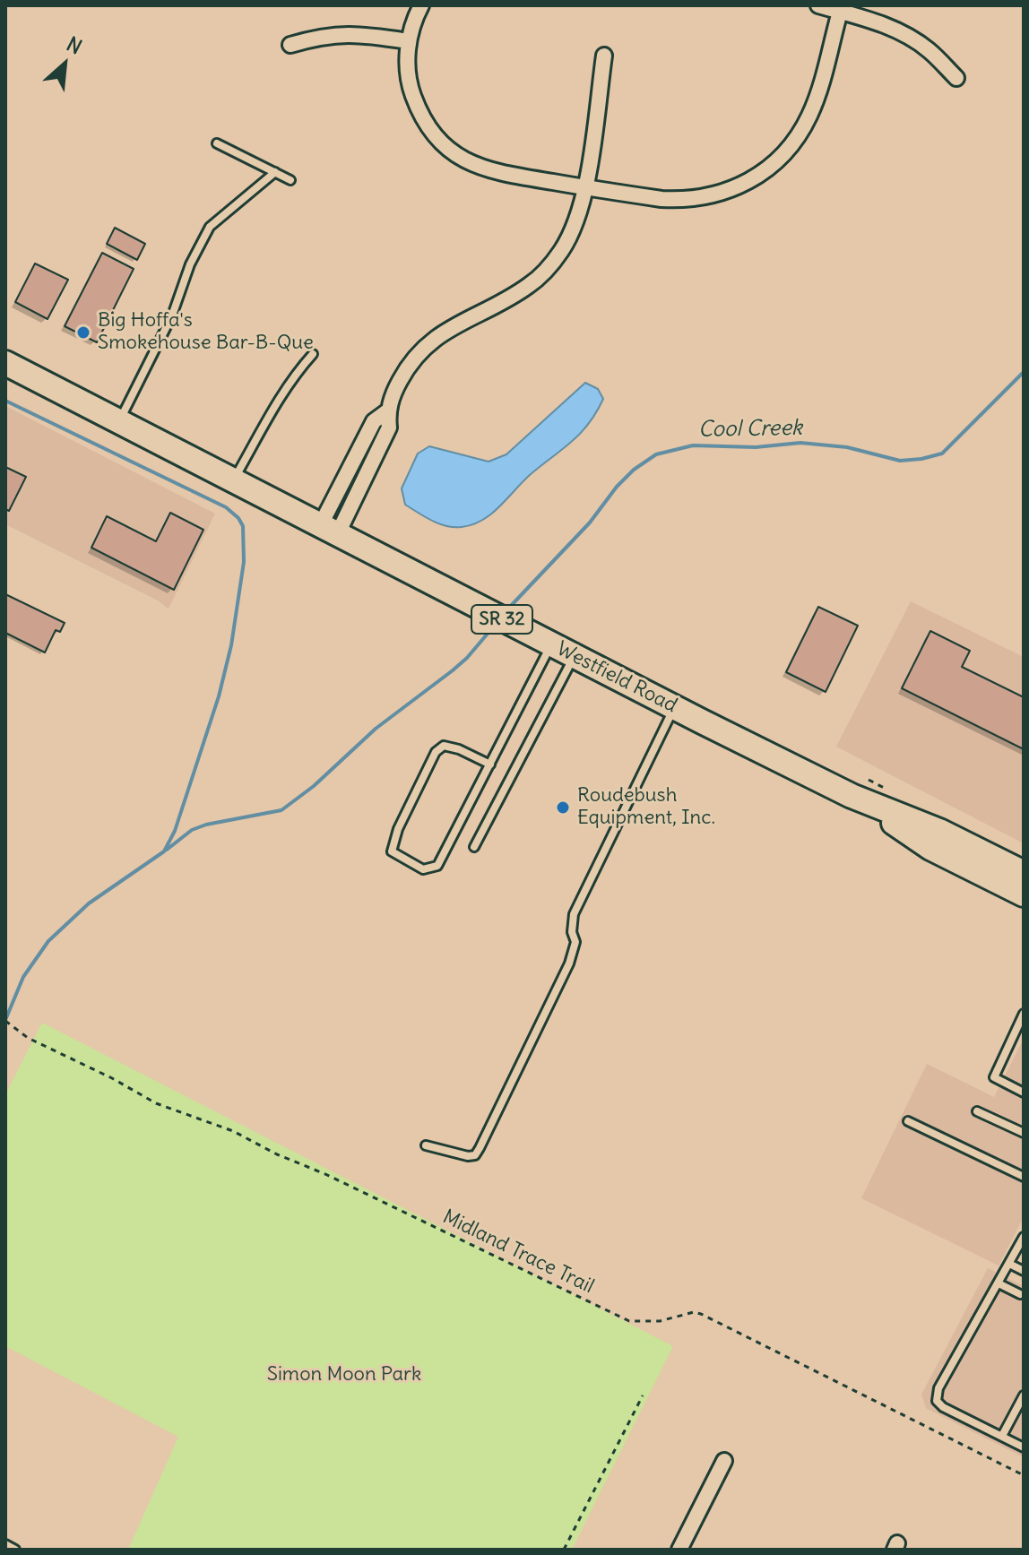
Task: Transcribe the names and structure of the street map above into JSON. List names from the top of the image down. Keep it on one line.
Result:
{"streets":{"main road":["SR 32","Westfield Road"],"path":["Midland Trace Trail"]},"crossings":[["SR 32","Westfield Road"]],"water":["Cool Creek"],"parks":["Simon Moon Park"],"places":["Big Hoffa's Smokehouse Bar-B-Que","Roudebush Equipment, Inc."],"north":"top right"}
